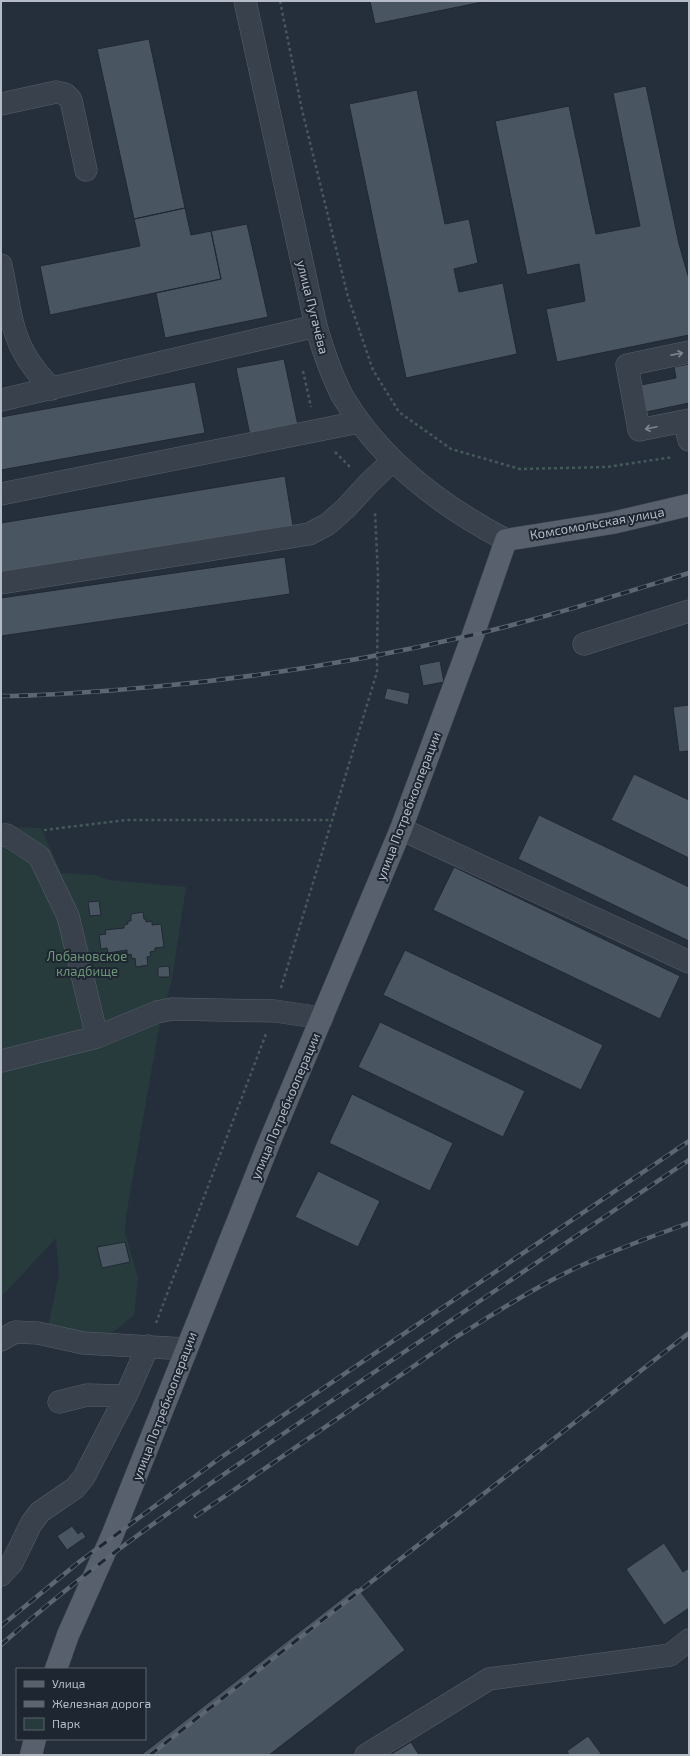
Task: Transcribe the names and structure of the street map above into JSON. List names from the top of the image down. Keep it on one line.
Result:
{"streets":{"main road":["Комсомольская улица","улица Потребкооперации"],"street":["улица Пугачёва"]},"crossings":[["улица Пугачёва","Комсомольская улица"],["улица Пугачёва","улица Потребкооперации"],["Комсомольская улица","улица Потребкооперации"]],"parks":["Лобановское кладбище"],"legend":["Улица","Железная дорога","Парк"]}
